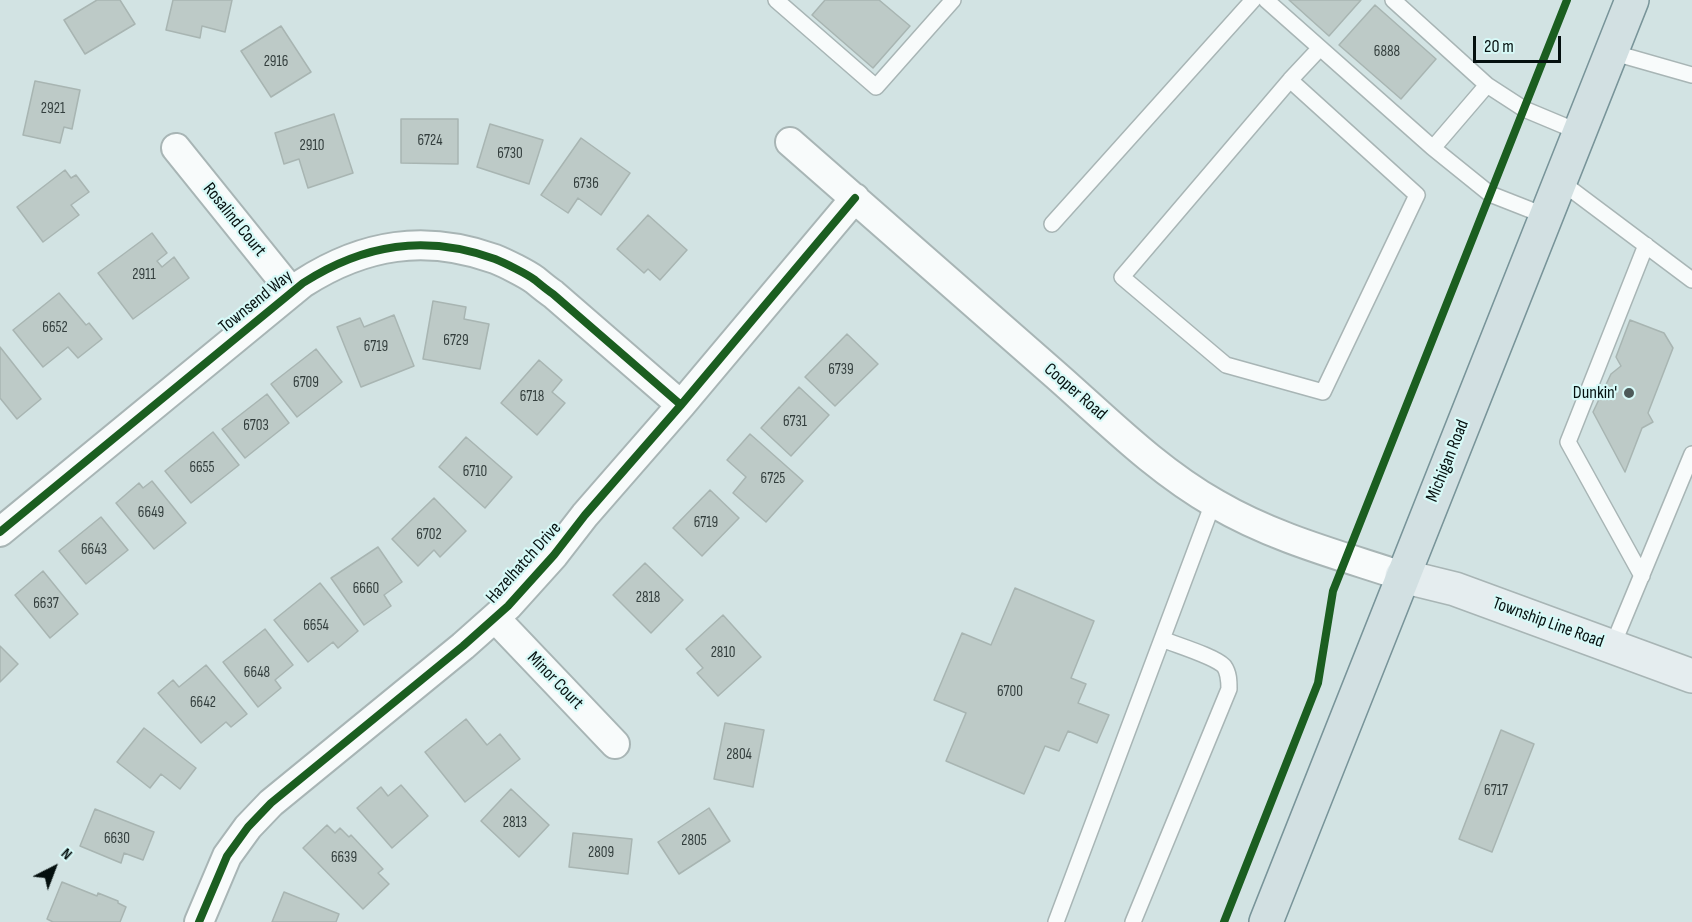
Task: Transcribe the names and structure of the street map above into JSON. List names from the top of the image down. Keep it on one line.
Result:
{"streets":{"main road":["Michigan Road","Township Line Road"],"street":["Rosalind Court","Townsend Way","Cooper Road","Hazelhatch Drive","Minor Court"]},"crossings":[["Rosalind Court","Townsend Way"],["Townsend Way","Hazelhatch Drive"],["Cooper Road","Michigan Road"],["Cooper Road","Hazelhatch Drive"],["Cooper Road","Township Line Road"],["Michigan Road","Township Line Road"],["Hazelhatch Drive","Minor Court"]],"places":["Dunkin'"],"house_numbers":["6888","2916","2921","6724","2910","6730","6736","2911","6652","6729","6719","6739","6709","6718","6731","6703","6655","6710","6725","6649","6719","6702","6643","6660","2818","6637","6654","2810","6648","6700","6642","2804","6717","2813","6630","2805","2809","6639"],"scale_bar":"20 m","north":"top right"}
